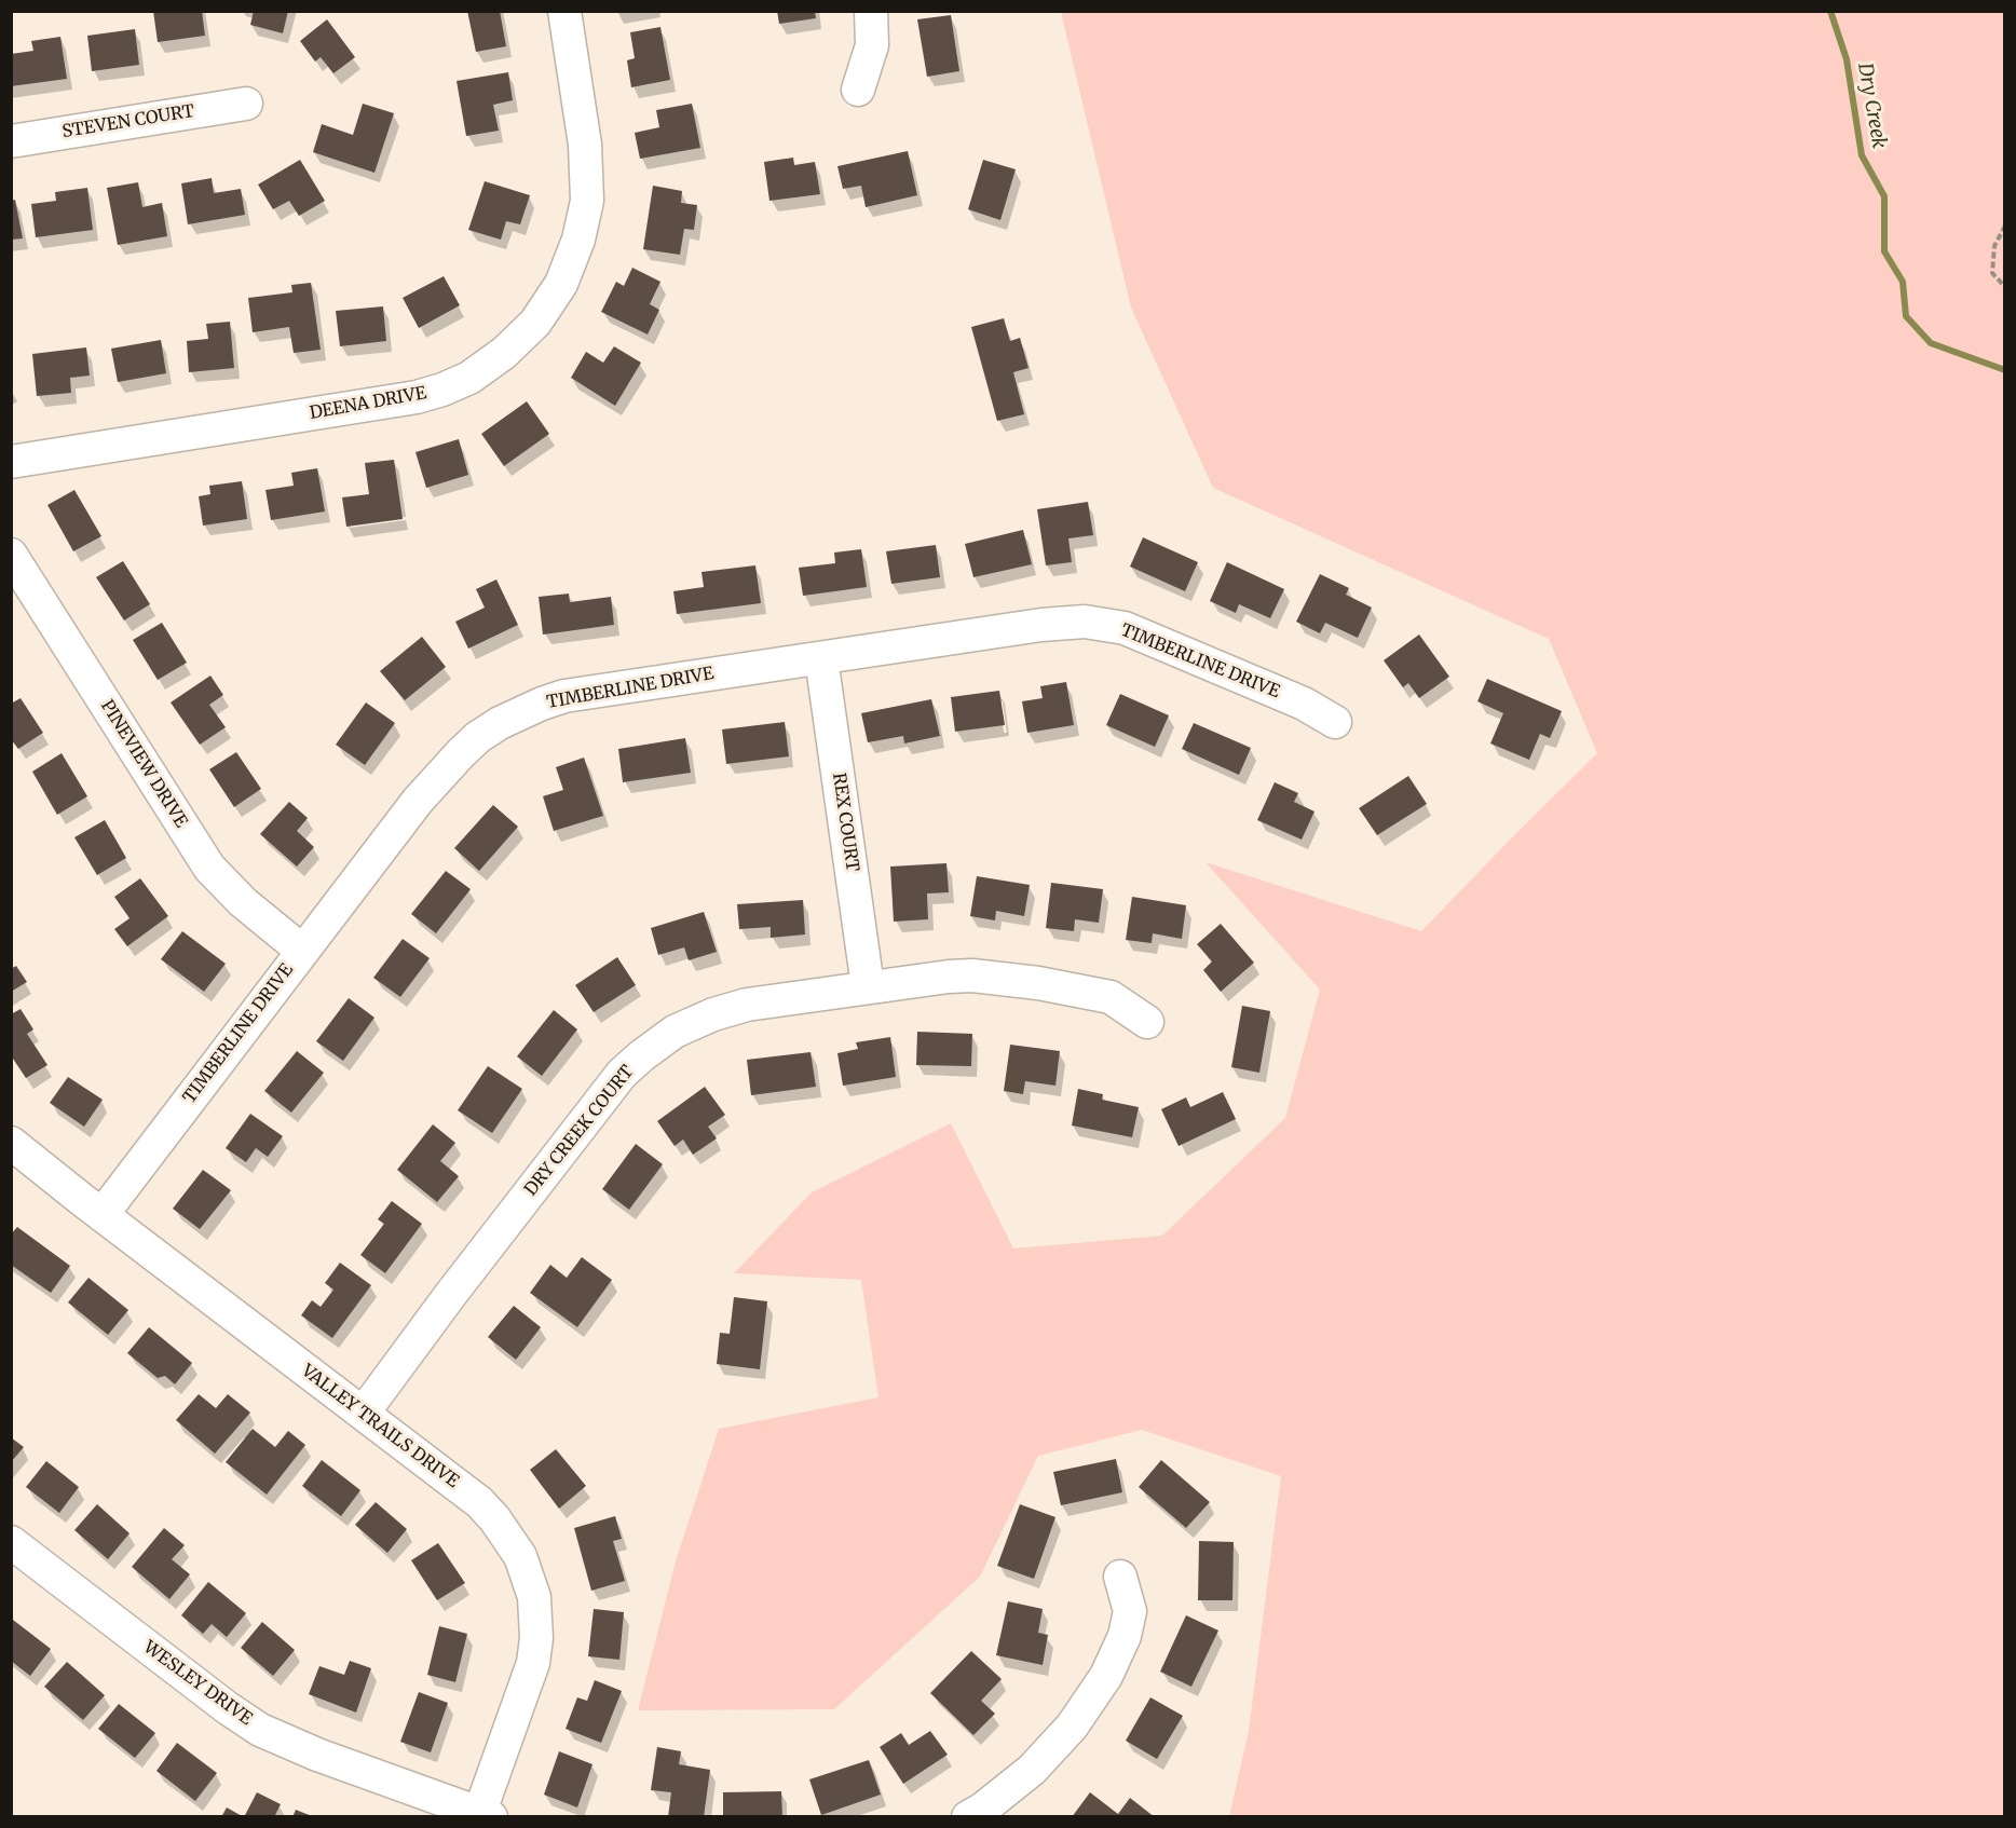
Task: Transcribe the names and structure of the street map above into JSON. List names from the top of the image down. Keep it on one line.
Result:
{"streets":{"street":["STEVEN COURT","DEENA DRIVE","TIMBERLINE DRIVE","PINEVIEW DRIVE","REX COURT","DRY CREEK COURT","VALLEY TRAILS DRIVE","WESLEY DRIVE"]},"crossings":[["TIMBERLINE DRIVE","PINEVIEW DRIVE"],["TIMBERLINE DRIVE","REX COURT"],["TIMBERLINE DRIVE","VALLEY TRAILS DRIVE"],["REX COURT","DRY CREEK COURT"],["DRY CREEK COURT","VALLEY TRAILS DRIVE"],["VALLEY TRAILS DRIVE","WESLEY DRIVE"]],"water":["Dry Creek"]}
